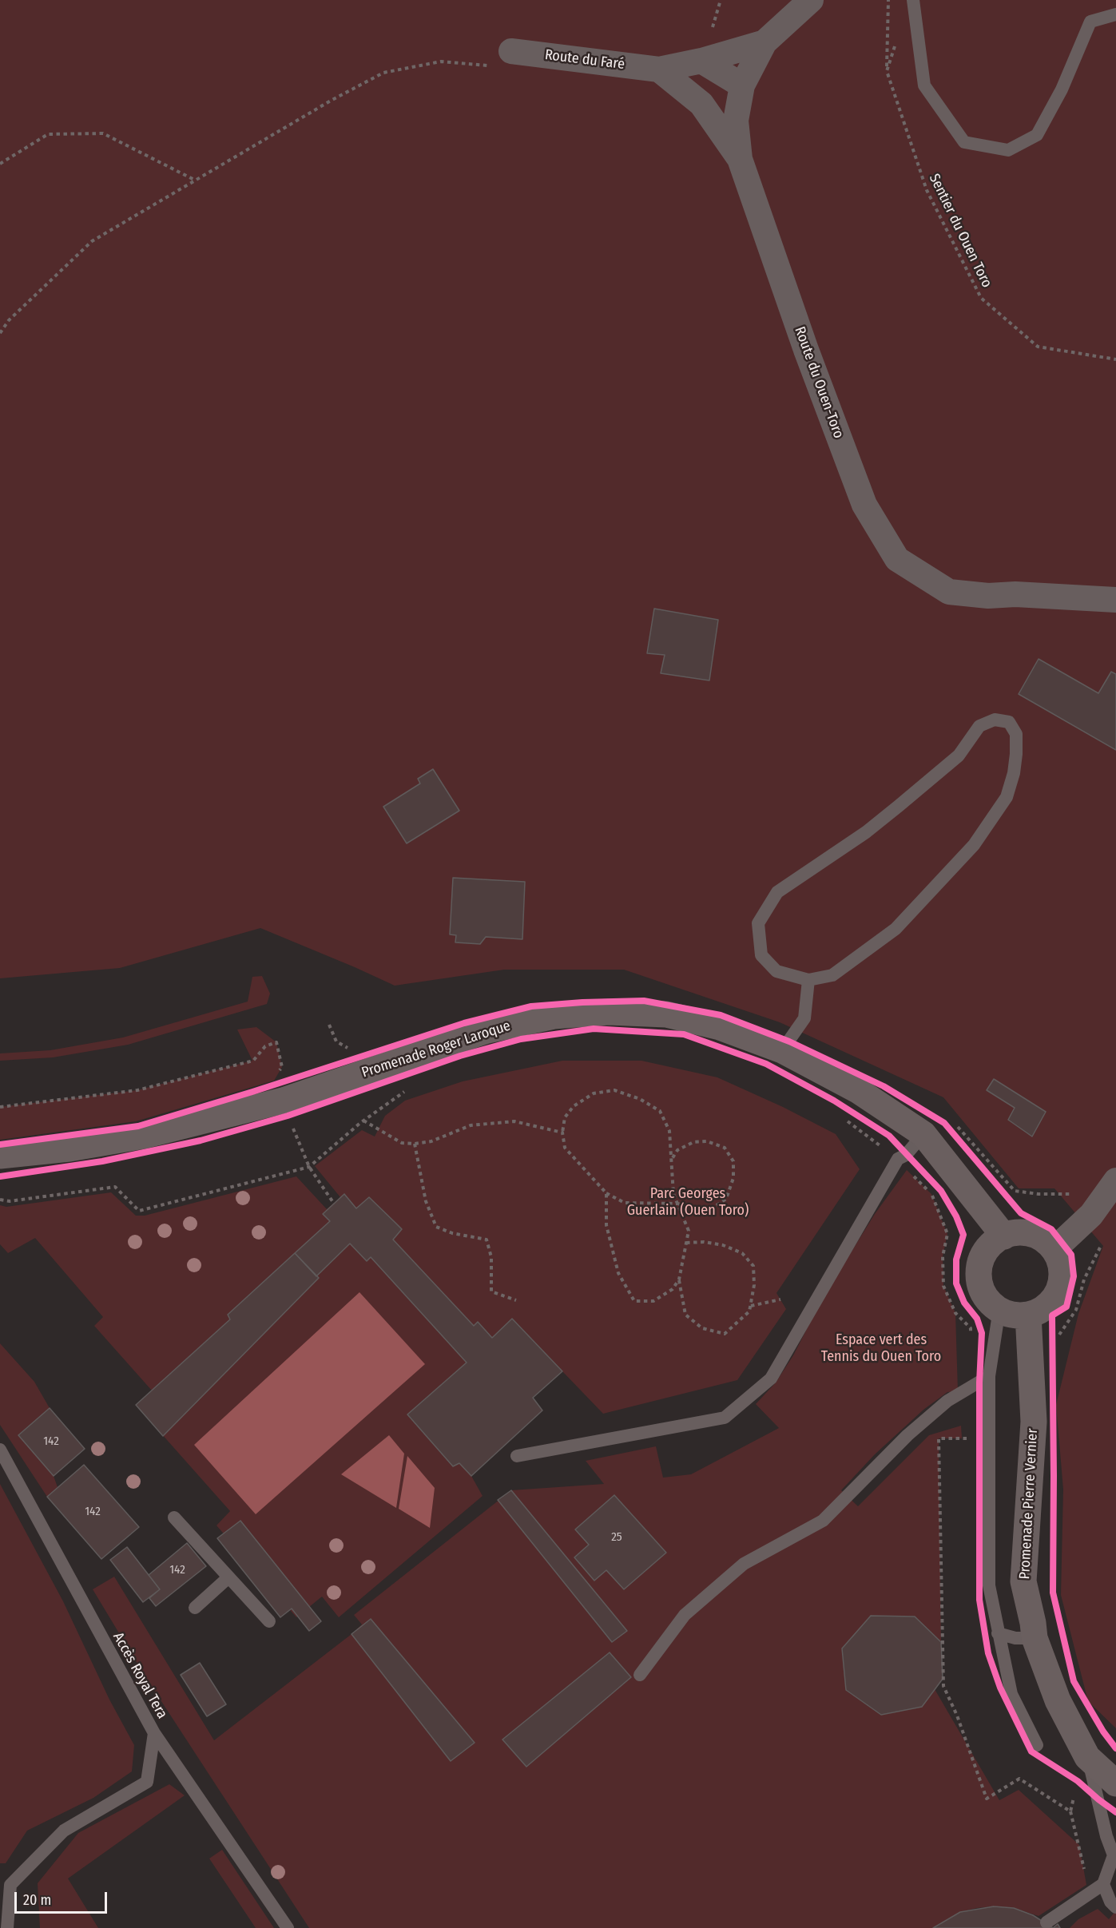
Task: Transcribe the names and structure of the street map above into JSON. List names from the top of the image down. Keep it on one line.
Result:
{"streets":{"main road":["Promenade Roger Laroque","Promenade Pierre Vernier"],"street":["Route du Faré","Route du Ouen-Toro"],"lane":["Accès Royal Tera"],"path":["Sentier du Ouen Toro"]},"crossings":[["Route du Faré","Route du Ouen-Toro"],["Promenade Roger Laroque","Promenade Pierre Vernier"]],"parks":["Parc Georges Guerlain (Ouen Toro)","Espace vert des Tennis du Ouen Toro"],"house_numbers":["142","142","25","142"],"scale_bar":"20 m"}
